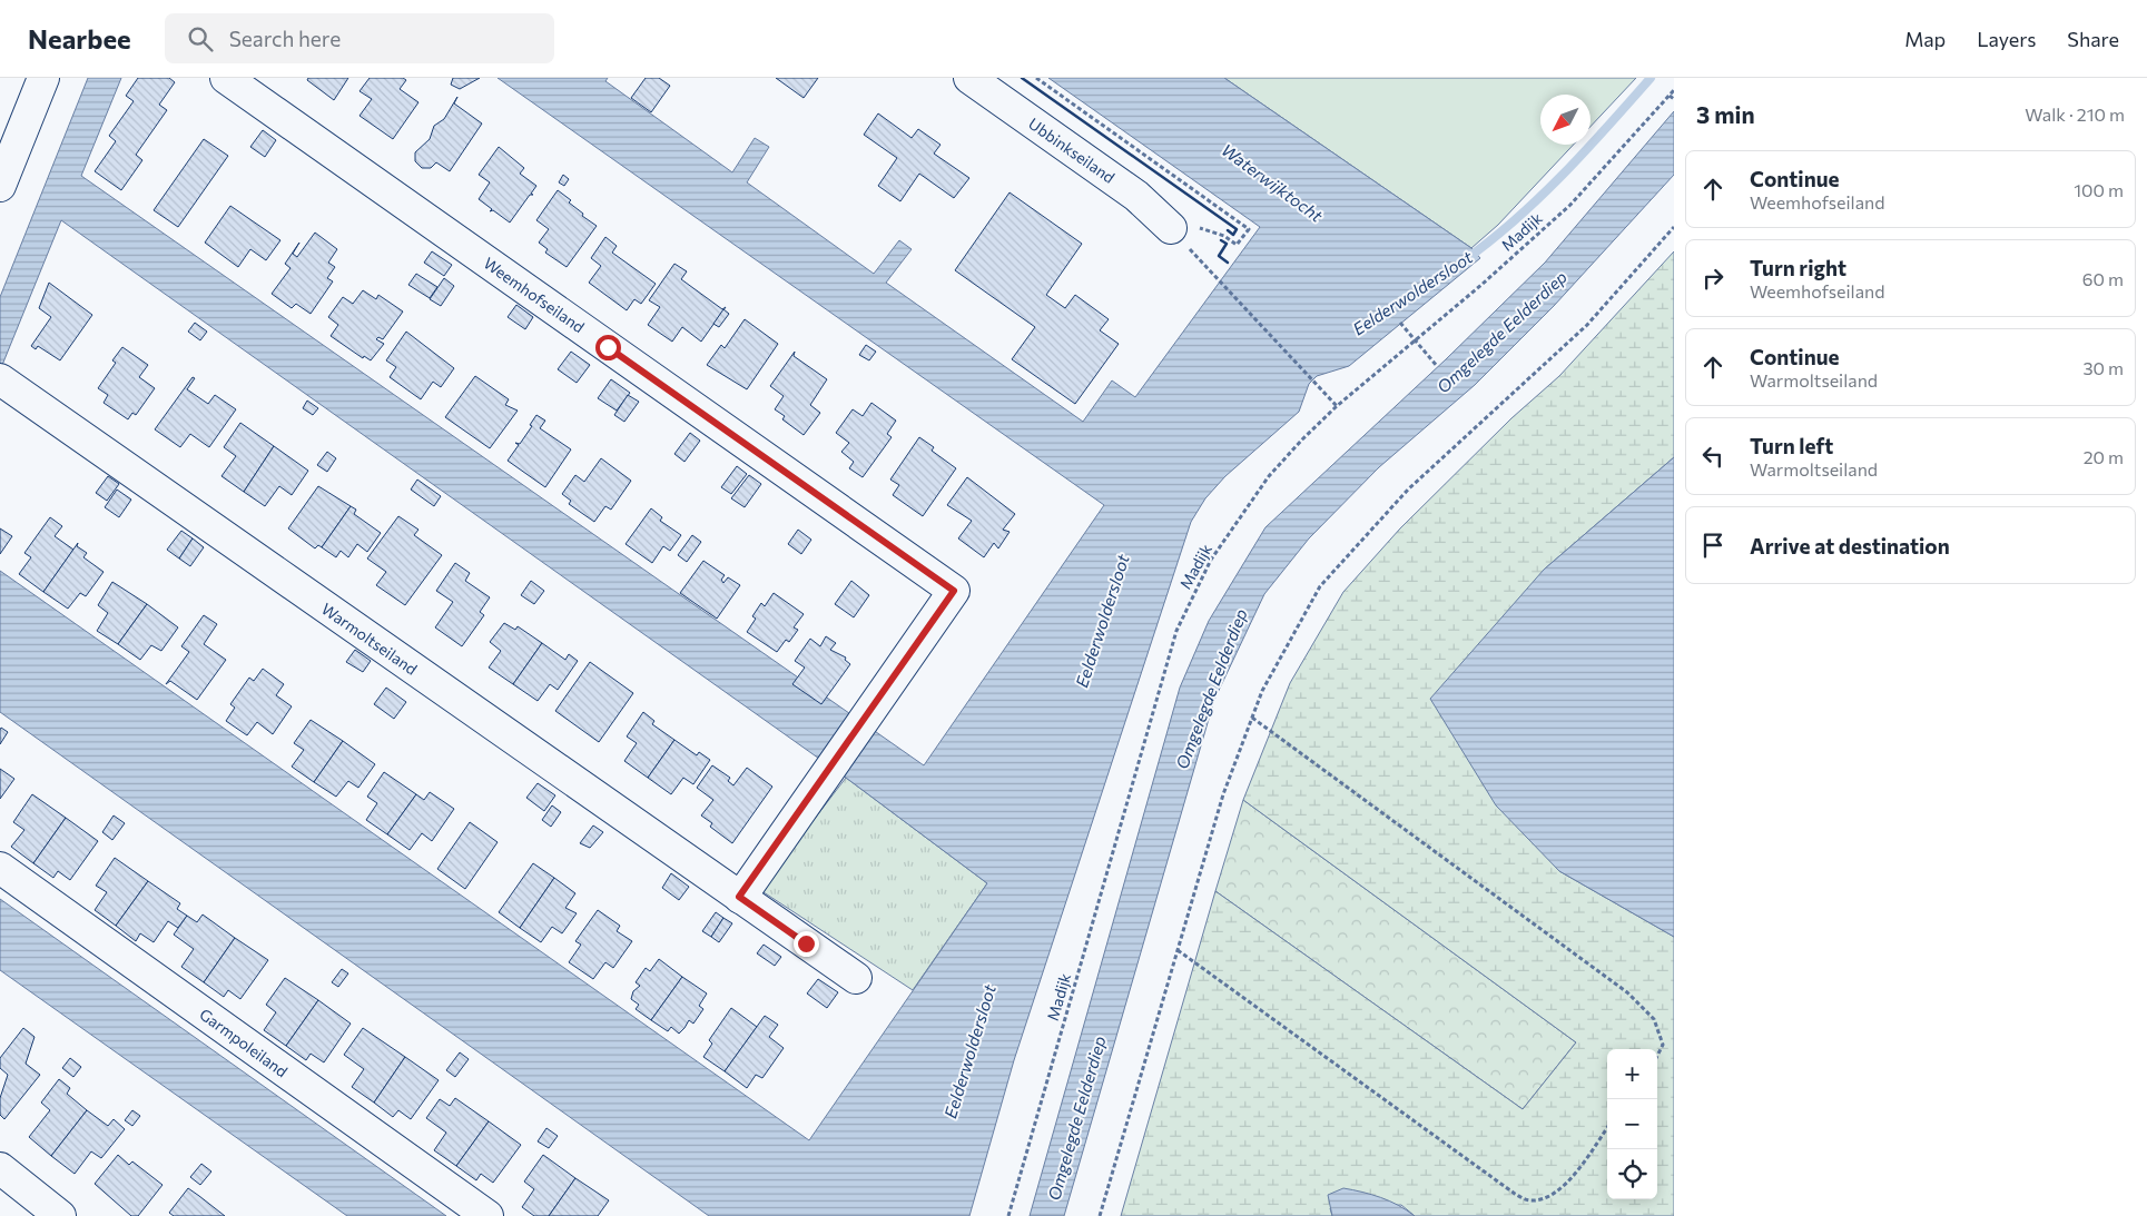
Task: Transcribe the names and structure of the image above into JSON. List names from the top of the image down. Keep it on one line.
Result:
{"streets":{"street":["Ubbinkseiland","Weemhofseiland","Warmoltseiland","Garmpoleiland"],"path":["Madijk"]},"crossings":[["Weemhofseiland","Warmoltseiland"]],"water":["Waterwijktocht","Eelderwoldersloot","Omgelegde Eelderdiep"],"north":"bottom left","page":{"header":"Nearbee","search":"Search here","nav":["Map","Layers","Share"],"heading":["3 min","Walk · 210 m"],"list":[["Continue","Weemhofseiland","100 m"],["Turn right","Weemhofseiland","60 m"],["Continue","Warmoltseiland","30 m"],["Turn left","Warmoltseiland","20 m"],"Arrive at destination"],"map_buttons":["+","−"]}}
